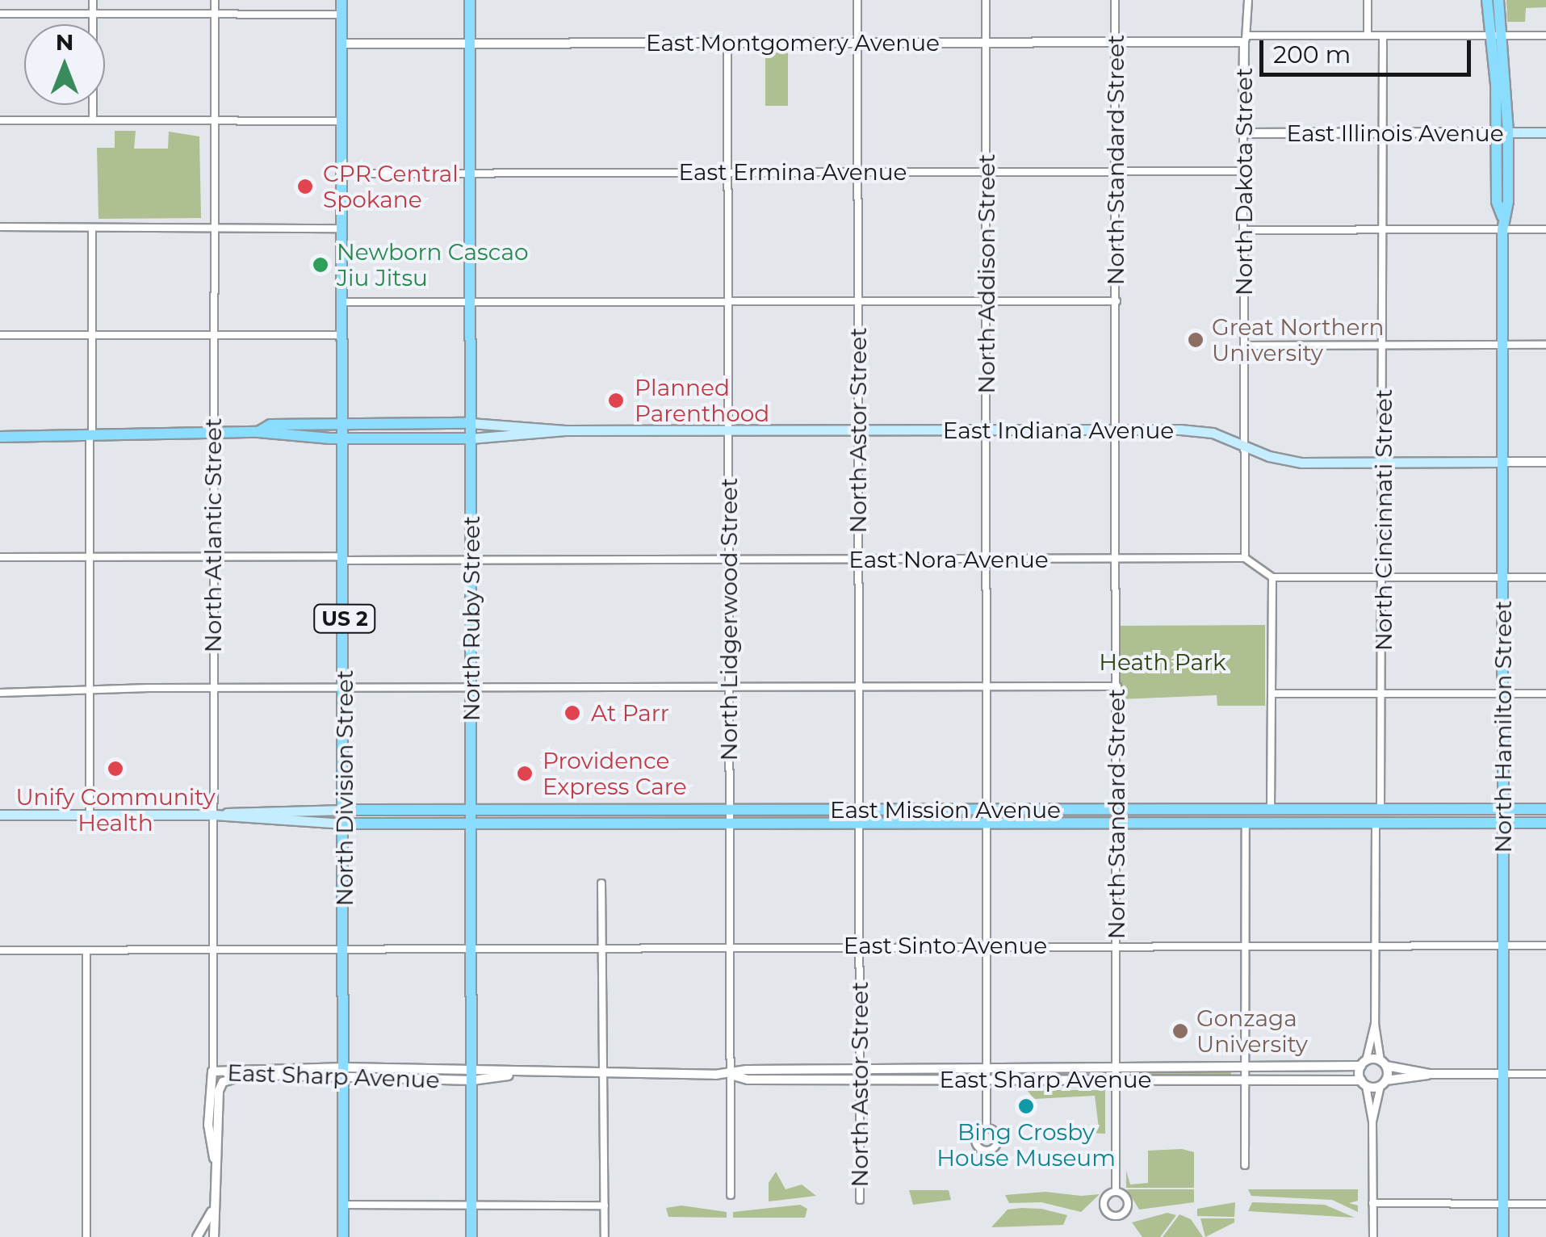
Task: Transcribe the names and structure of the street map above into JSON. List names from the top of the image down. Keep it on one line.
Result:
{"streets":{"main road":["East Illinois Avenue","East Indiana Avenue","US 2","North Ruby Street","North Hamilton Street","North Division Street","East Mission Avenue"],"street":["East Montgomery Avenue","North Standard Street","East Ermina Avenue","North Dakota Street","North Addison Street","North Astor Street","North Cincinnati Street","North Atlantic Street","East Nora Avenue","North Lidgerwood Street","East Sinto Avenue","East Sharp Avenue"]},"crossings":[["East Montgomery Avenue","North Standard Street"],["East Montgomery Avenue","North Dakota Street"],["East Montgomery Avenue","North Addison Street"],["East Montgomery Avenue","North Astor Street"],["East Montgomery Avenue","North Cincinnati Street"],["East Montgomery Avenue","North Ruby Street"],["East Montgomery Avenue","North Lidgerwood Street"],["East Montgomery Avenue","North Hamilton Street"],["East Montgomery Avenue","North Division Street"],["East Illinois Avenue","North Dakota Street"],["East Illinois Avenue","North Cincinnati Street"],["East Illinois Avenue","North Hamilton Street"],["North Standard Street","East Ermina Avenue"],["North Standard Street","East Indiana Avenue"],["North Standard Street","East Nora Avenue"],["North Standard Street","East Mission Avenue"],["North Standard Street","East Sinto Avenue"],["North Standard Street","East Sharp Avenue"],["East Ermina Avenue","North Dakota Street"],["East Ermina Avenue","North Addison Street"],["East Ermina Avenue","North Astor Street"],["East Ermina Avenue","North Ruby Street"],["East Ermina Avenue","North Lidgerwood Street"],["East Ermina Avenue","North Division Street"],["North Dakota Street","East Indiana Avenue"],["North Dakota Street","East Nora Avenue"],["North Addison Street","East Indiana Avenue"],["North Addison Street","East Nora Avenue"],["North Addison Street","East Mission Avenue"],["North Addison Street","East Sinto Avenue"],["North Addison Street","East Sharp Avenue"],["North Astor Street","East Indiana Avenue"],["North Astor Street","East Nora Avenue"],["North Astor Street","East Mission Avenue"],["North Astor Street","East Sinto Avenue"],["North Astor Street","East Sharp Avenue"],["East Indiana Avenue","North Cincinnati Street"],["East Indiana Avenue","North Ruby Street"],["East Indiana Avenue","North Lidgerwood Street"],["East Indiana Avenue","North Hamilton Street"],["East Indiana Avenue","North Division Street"],["North Cincinnati Street","East Mission Avenue"],["North Atlantic Street","East Nora Avenue"],["North Atlantic Street","East Sinto Avenue"],["North Atlantic Street","East Sharp Avenue"],["East Nora Avenue","North Ruby Street"],["East Nora Avenue","North Lidgerwood Street"],["East Nora Avenue","North Division Street"],["North Ruby Street","East Mission Avenue"],["North Ruby Street","East Sinto Avenue"],["North Ruby Street","East Sharp Avenue"],["North Lidgerwood Street","East Mission Avenue"],["North Lidgerwood Street","East Sinto Avenue"],["North Lidgerwood Street","East Sharp Avenue"],["North Hamilton Street","East Mission Avenue"],["North Hamilton Street","East Sinto Avenue"],["North Division Street","East Mission Avenue"],["North Division Street","East Sinto Avenue"],["North Division Street","East Sharp Avenue"]],"parks":["Heath Park"],"places":["CPR Central Spokane","Newborn Cascao Jiu Jitsu","Great Northern University","Planned Parenthood","At Parr","Unify Community Health","Providence Express Care","Gonzaga University","Bing Crosby House Museum"],"scale_bar":"200 m","north":"top"}
